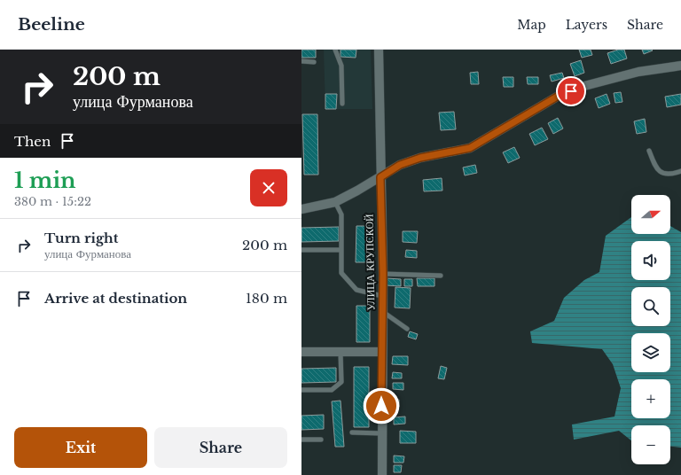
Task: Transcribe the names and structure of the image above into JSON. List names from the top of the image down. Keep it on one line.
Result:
{"streets":{"street":["УЛИЦА КРУПСКОЙ"]},"north":"right","page":{"header":"Beeline","nav":["Map","Layers","Share"],"turn":["200 m","улица Фурманова"],"then":"Then","heading":["1 min","380 m · 15:22"],"map_buttons":["+","−"],"list":[{"name":"Turn right","note":"улица Фурманова","value":"200 m"},{"name":"Arrive at destination","value":"180 m"}],"buttons":["Exit","Share"]}}
